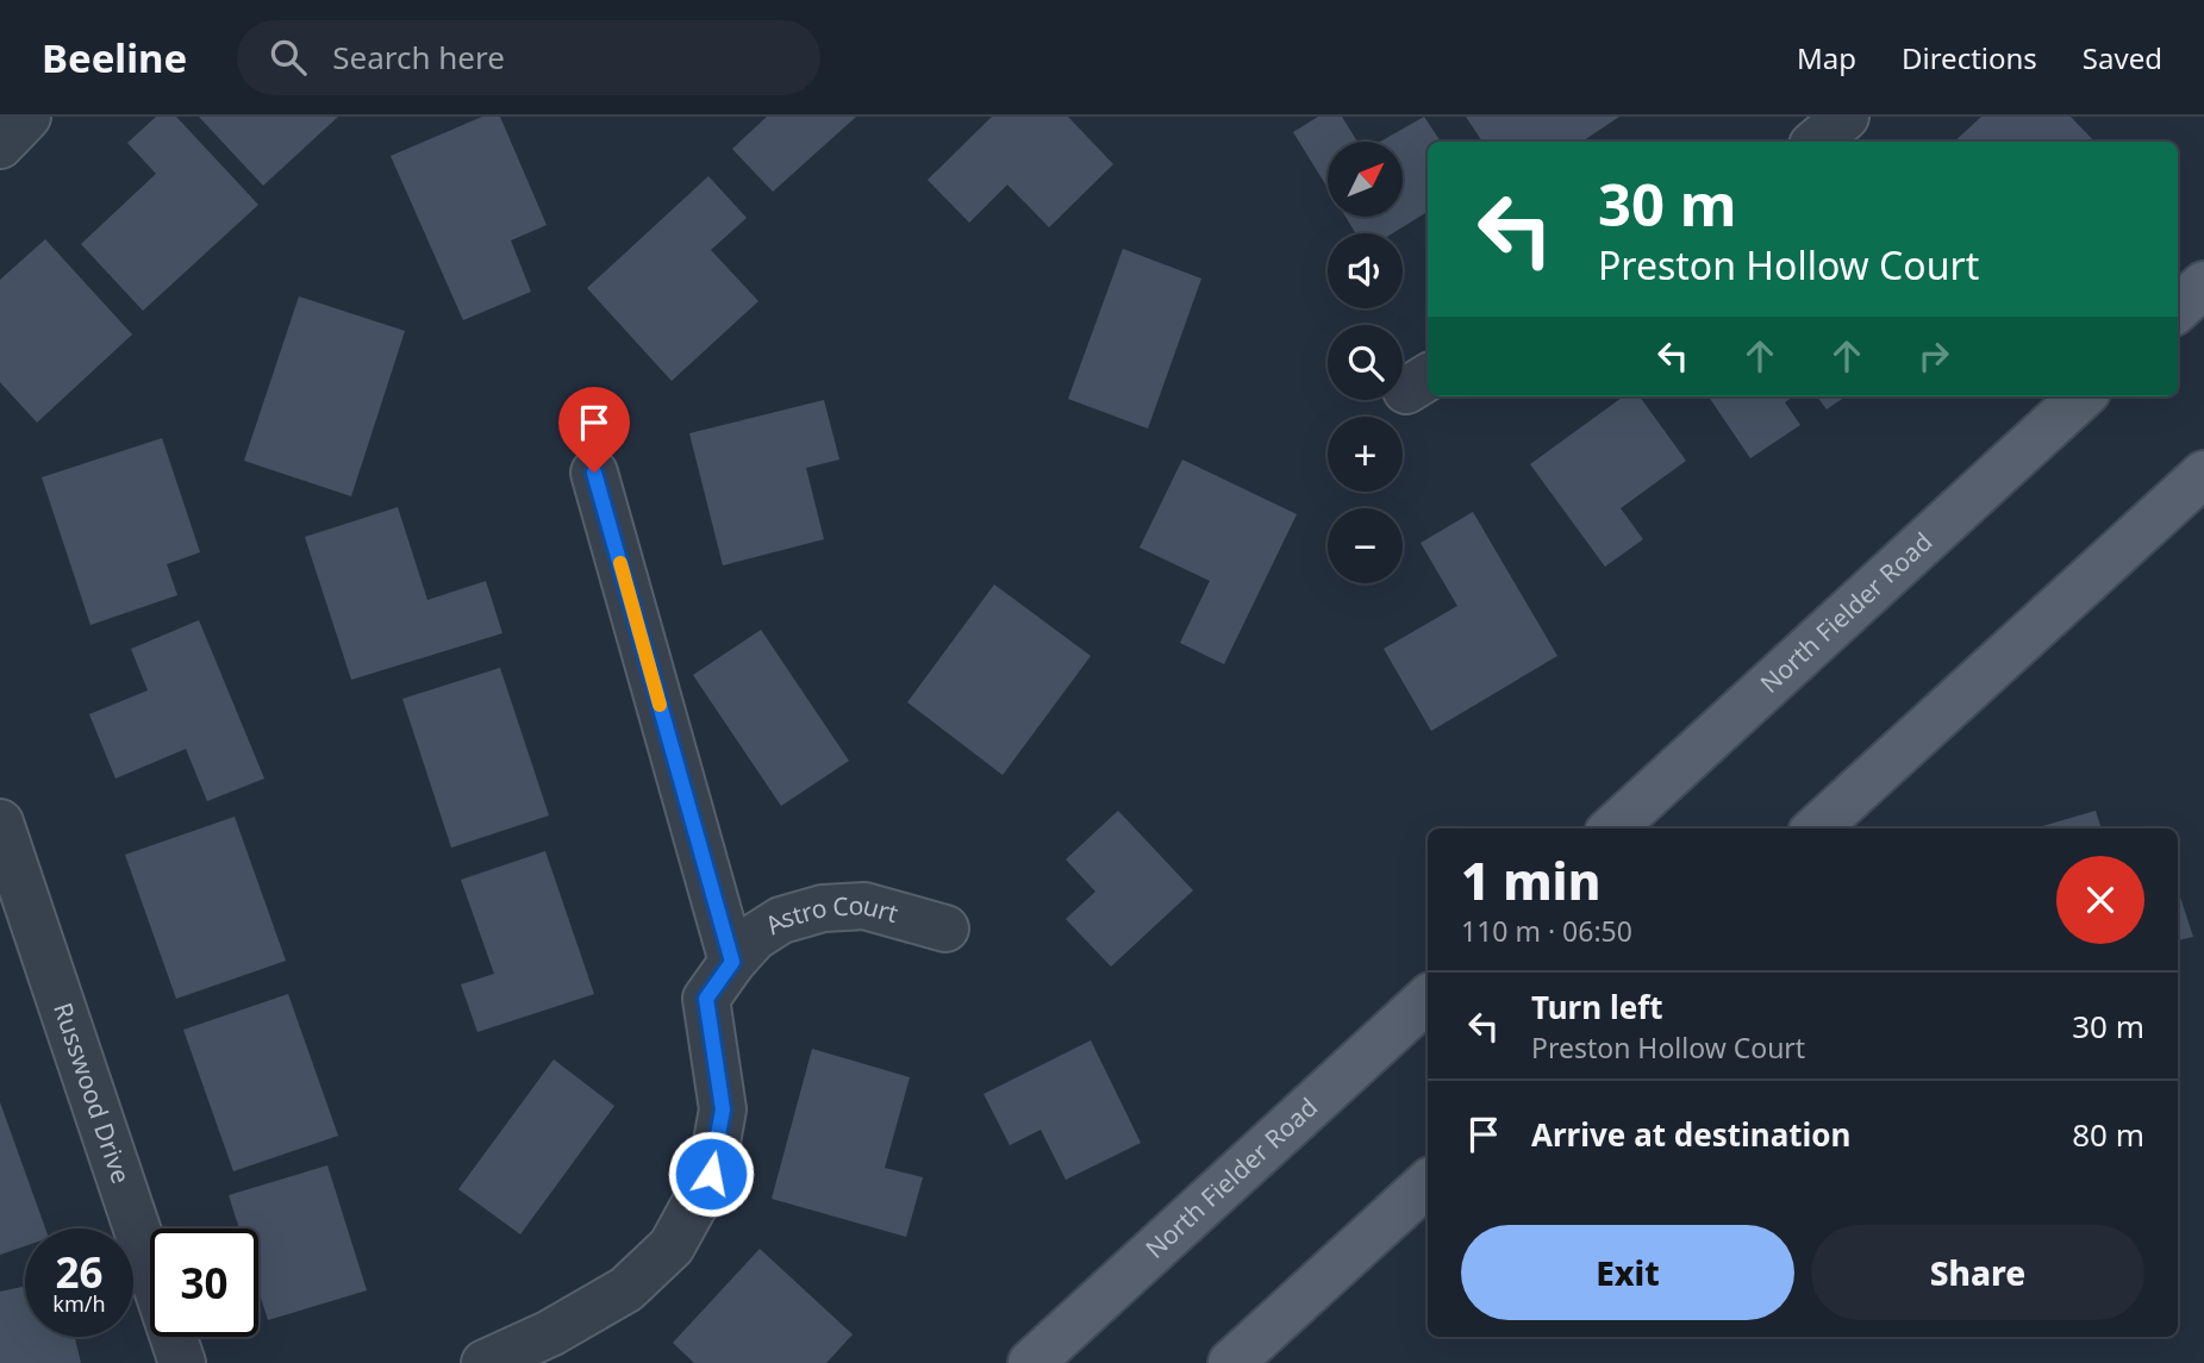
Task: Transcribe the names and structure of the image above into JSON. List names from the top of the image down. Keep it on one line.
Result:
{"streets":{"main road":["North Fielder Road"],"street":["Astro Court","Russwood Drive"]},"north":"top right","page":{"header":"Beeline","search":"Search here","nav":["Map","Directions","Saved"],"map_buttons":["+","−"],"turn":["30 m","Preston Hollow Court"],"heading":["1 min","110 m · 06:50"],"list":[{"name":"Turn left","note":"Preston Hollow Court","value":"30 m"},{"name":"Arrive at destination","value":"80 m"}],"buttons":["Exit","Share"],"speed":"26 km/h","limit":"30"}}
